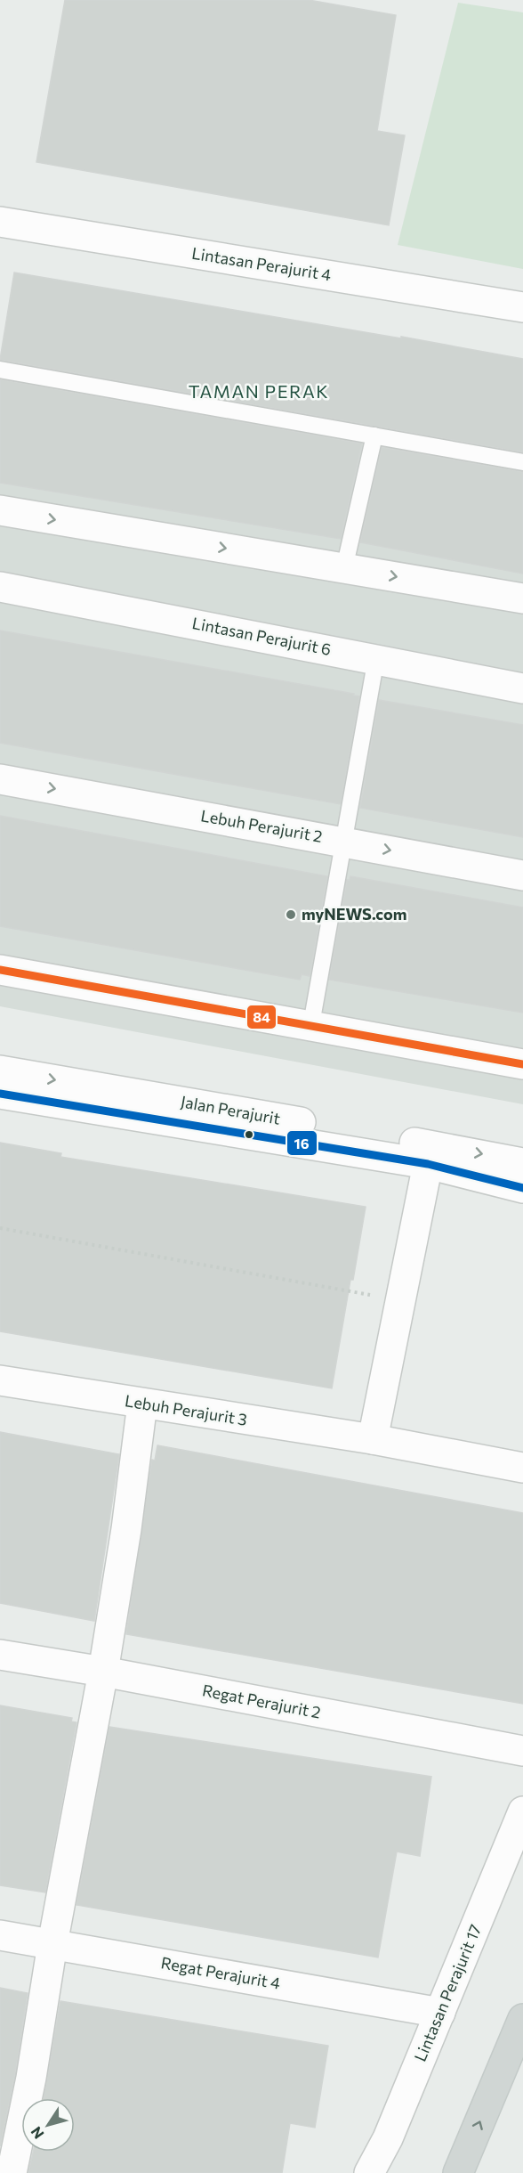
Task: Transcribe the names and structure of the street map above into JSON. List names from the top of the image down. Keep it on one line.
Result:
{"streets":{"street":["Lintasan Perajurit 4","Lintasan Perajurit 6","Lebuh Perajurit 2","Jalan Perajurit","Lebuh Perajurit 3","Regat Perajurit 2","Regat Perajurit 4","Lintasan Perajurit 17"]},"crossings":[["Regat Perajurit 4","Lintasan Perajurit 17"]],"districts":["TAMAN PERAK"],"places":["myNEWS.com"],"lines":["transit line 84","transit line 16"],"north":"bottom left"}
